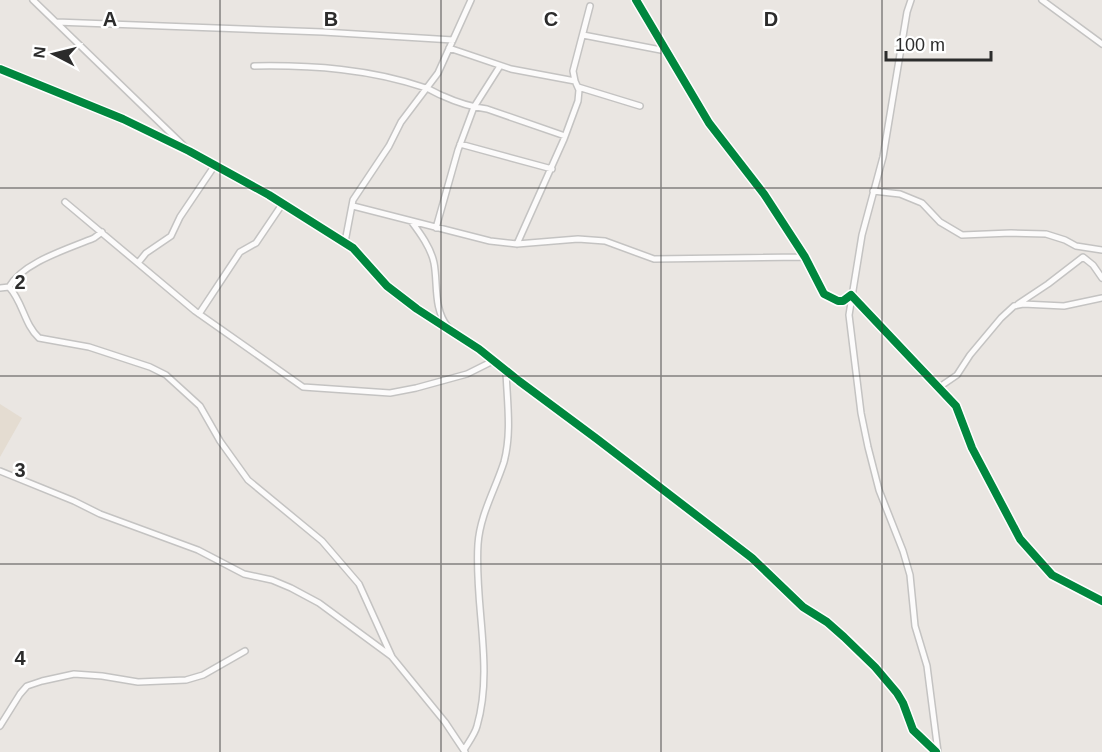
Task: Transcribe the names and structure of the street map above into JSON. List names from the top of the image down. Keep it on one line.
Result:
{"scale_bar":"100 m","north":"left","grid":{"columns":["A","B","C","D"],"rows":["2","3","4"]}}
